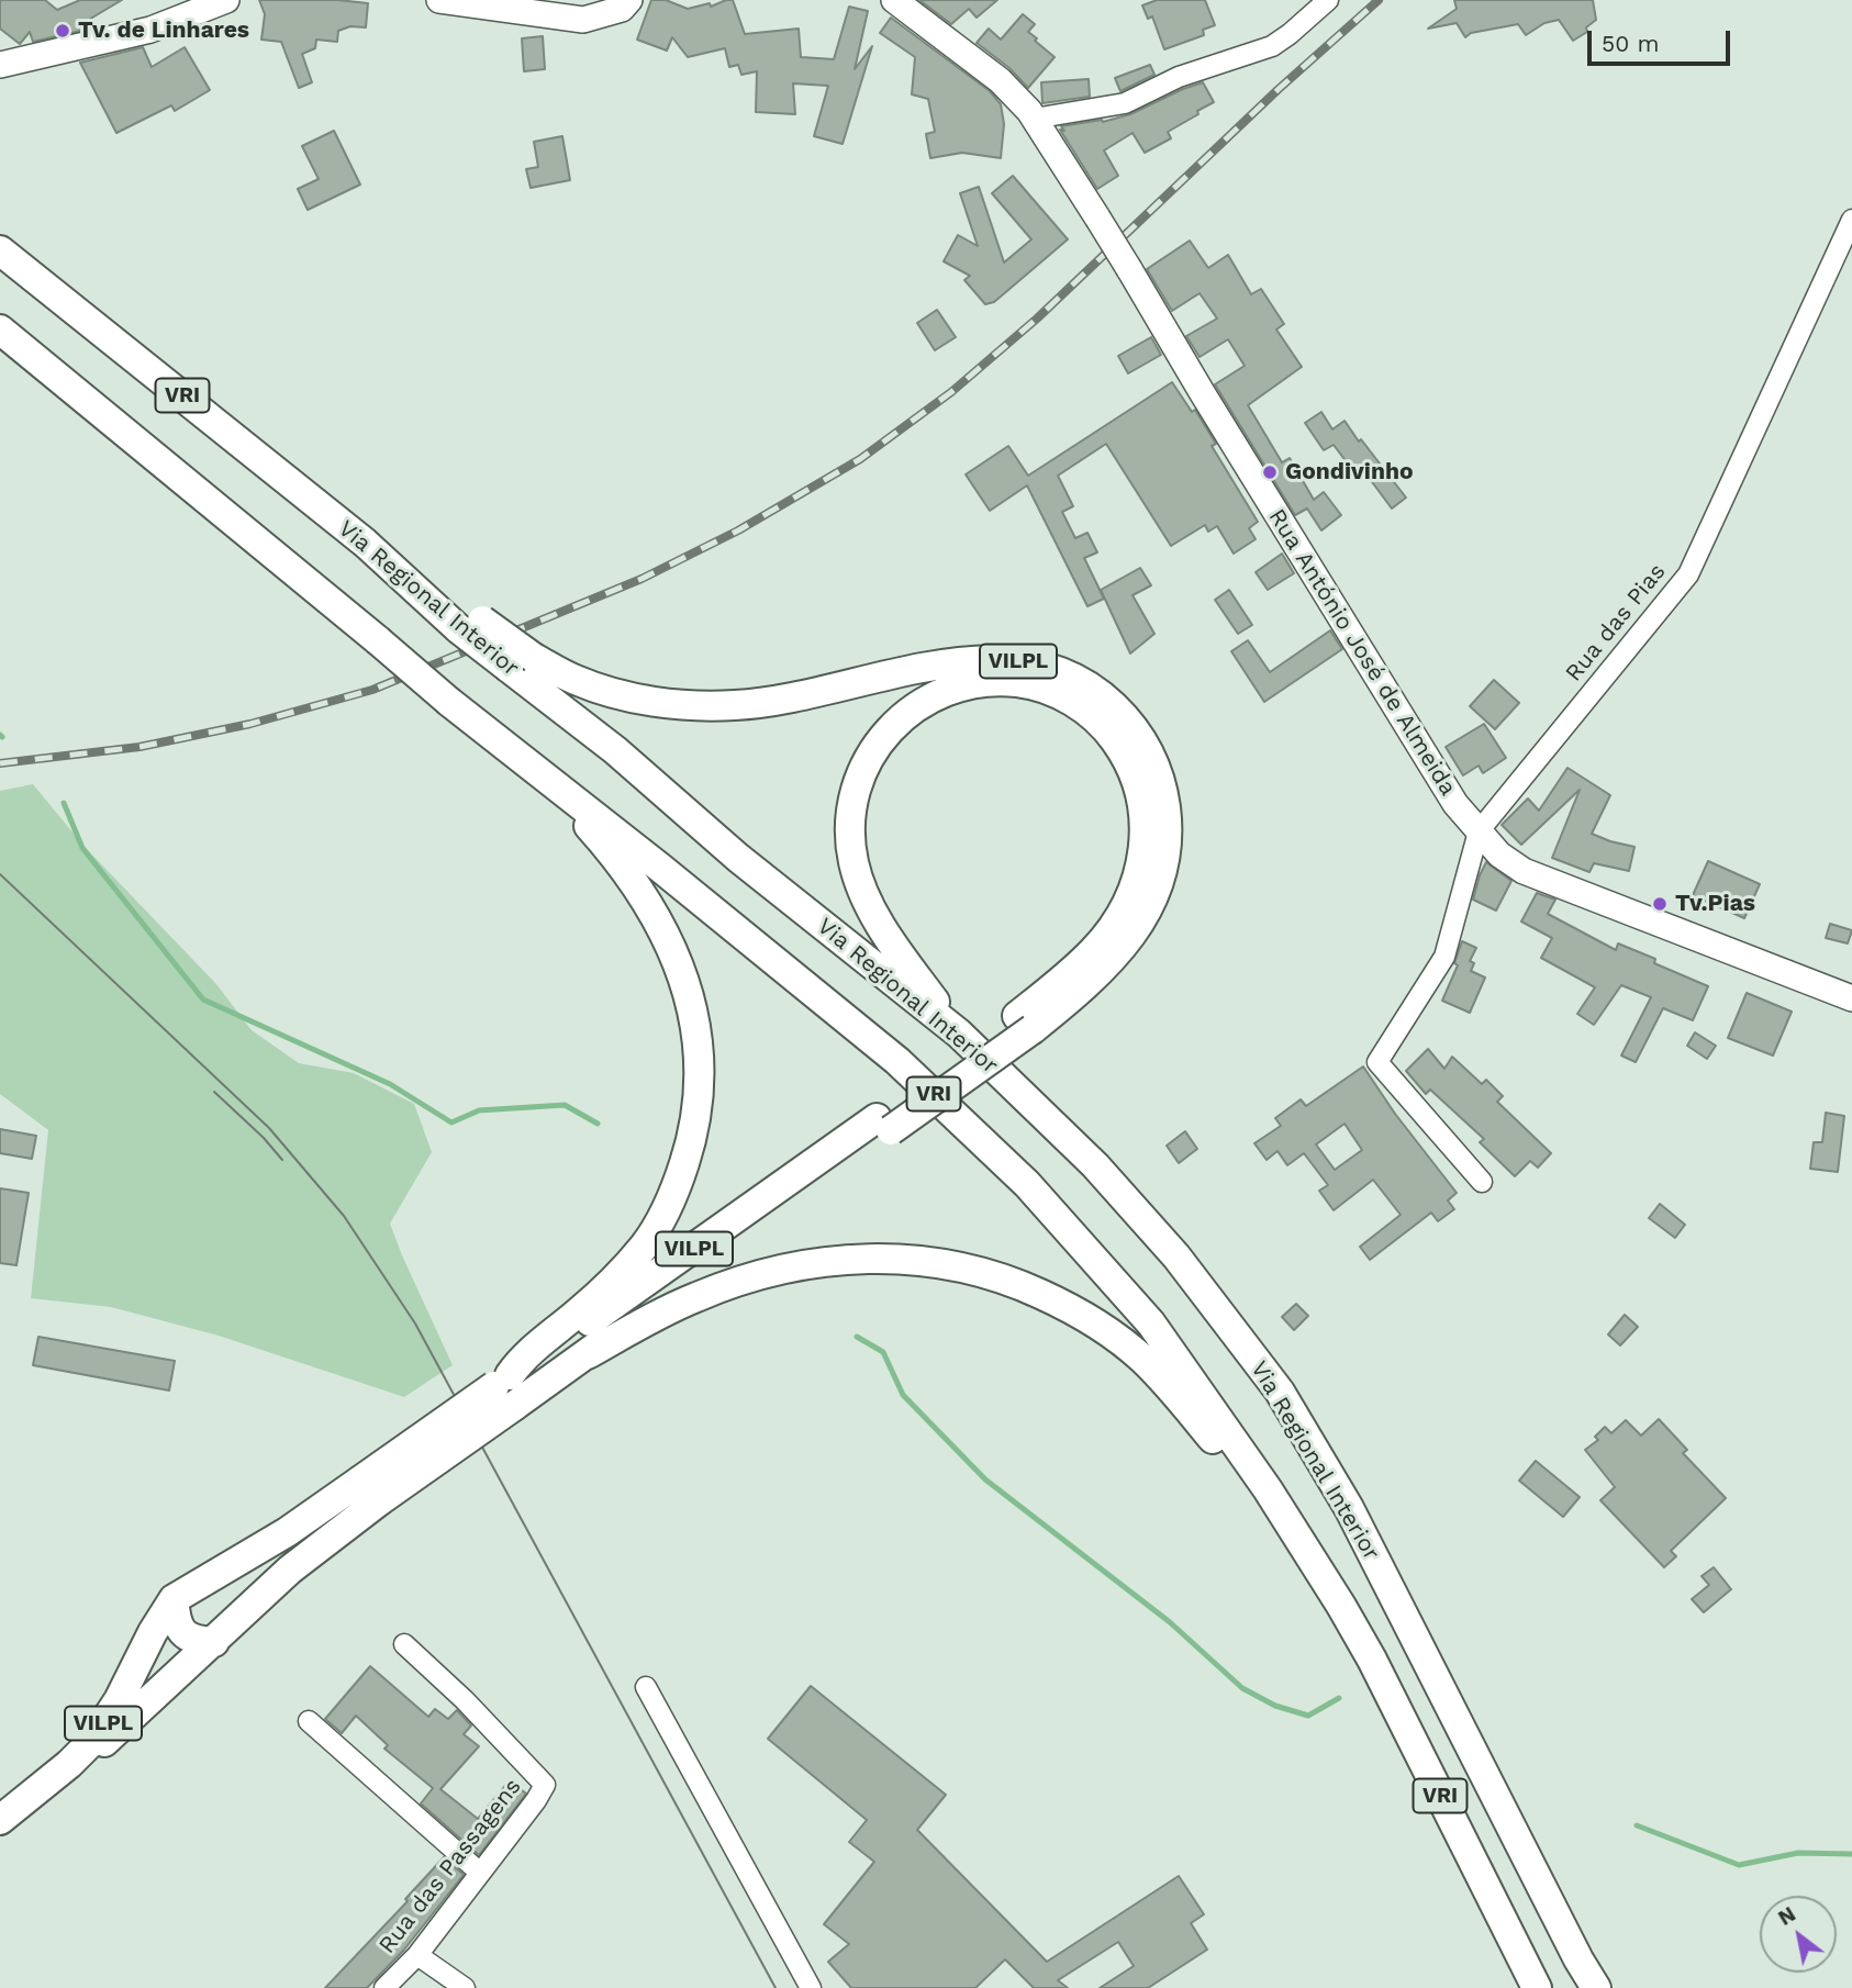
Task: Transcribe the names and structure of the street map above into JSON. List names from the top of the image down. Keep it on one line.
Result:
{"streets":{"highway":["VRI","Via Regional Interior","VILPL"],"main road":["Rua António José de Almeida"],"street":["Rua das Pias","Rua das Passagens"]},"crossings":[["VRI","VILPL"],["Via Regional Interior","VILPL"],["Rua das Pias","Rua António José de Almeida"]],"places":["Tv. de Linhares","Gondivinho","Tv.Pias"],"scale_bar":"50 m","north":"top left"}
